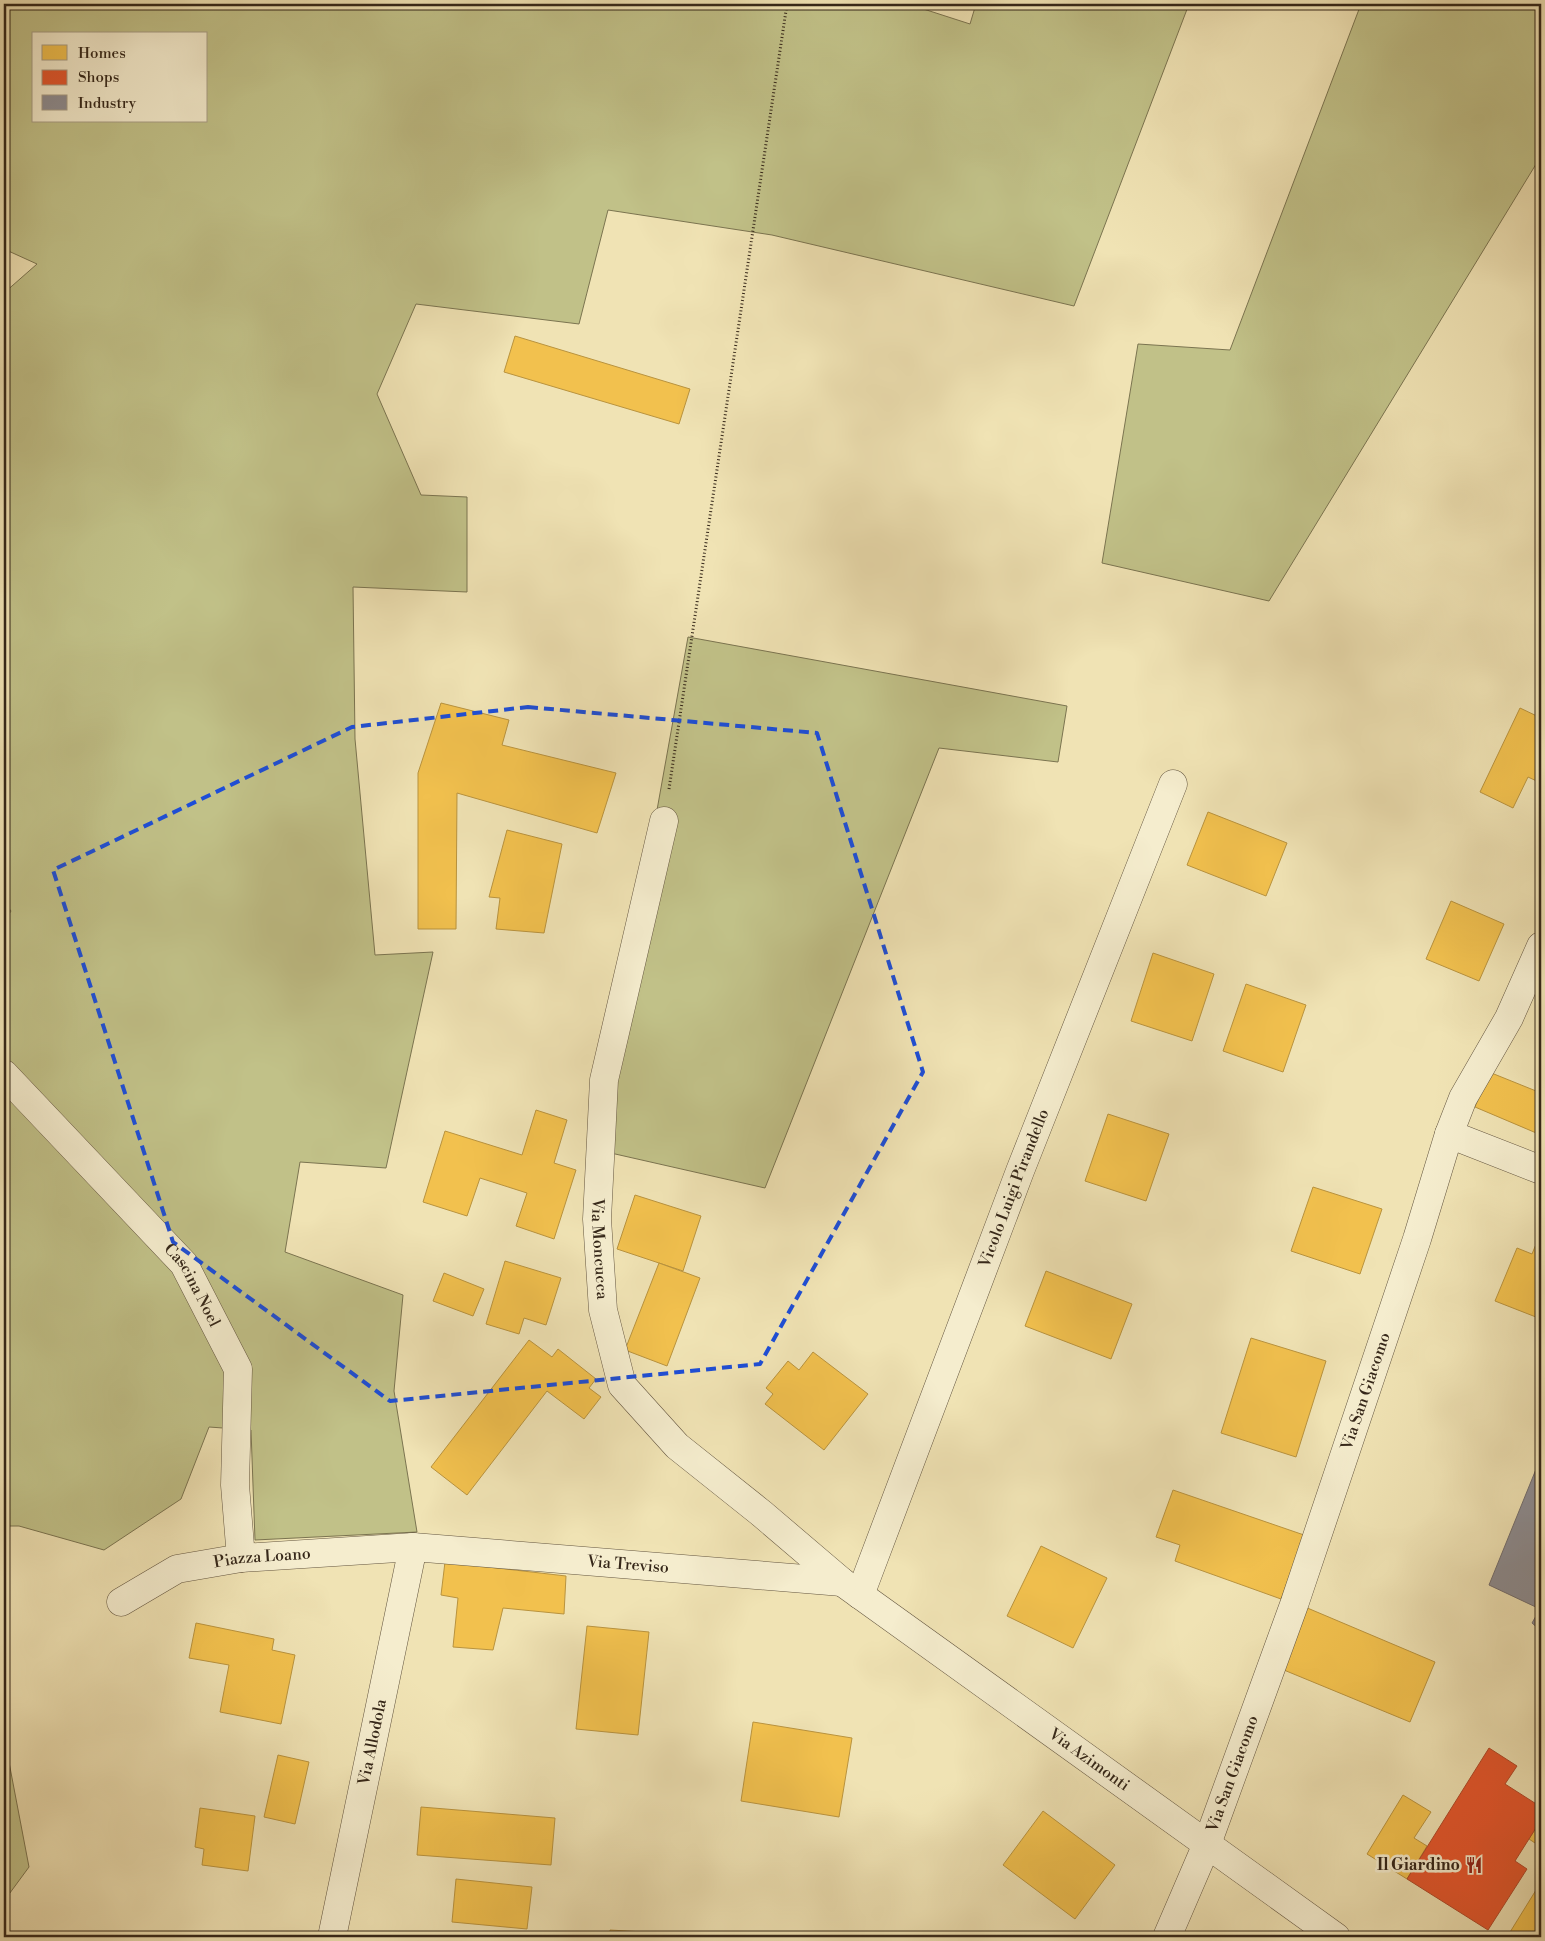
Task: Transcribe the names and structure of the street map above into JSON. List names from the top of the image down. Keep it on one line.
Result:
{"streets":{"street":["Vicolo Luigi Pirandello","Via Moncucca","Cascina Noel","Via San Giacomo","Piazza Loano","Via Treviso","Via Allodola","Via Azimonti"]},"crossings":[["Vicolo Luigi Pirandello","Via Moncucca"],["Vicolo Luigi Pirandello","Via Treviso"],["Vicolo Luigi Pirandello","Via Azimonti"],["Via Moncucca","Via Treviso"],["Via Moncucca","Via Azimonti"],["Cascina Noel","Piazza Loano"],["Via San Giacomo","Via Azimonti"],["Piazza Loano","Via Treviso"],["Piazza Loano","Via Allodola"],["Via Treviso","Via Allodola"],["Via Treviso","Via Azimonti"]],"places":{"restaurant":["Il Giardino"]},"legend":["Homes","Shops","Industry"]}
